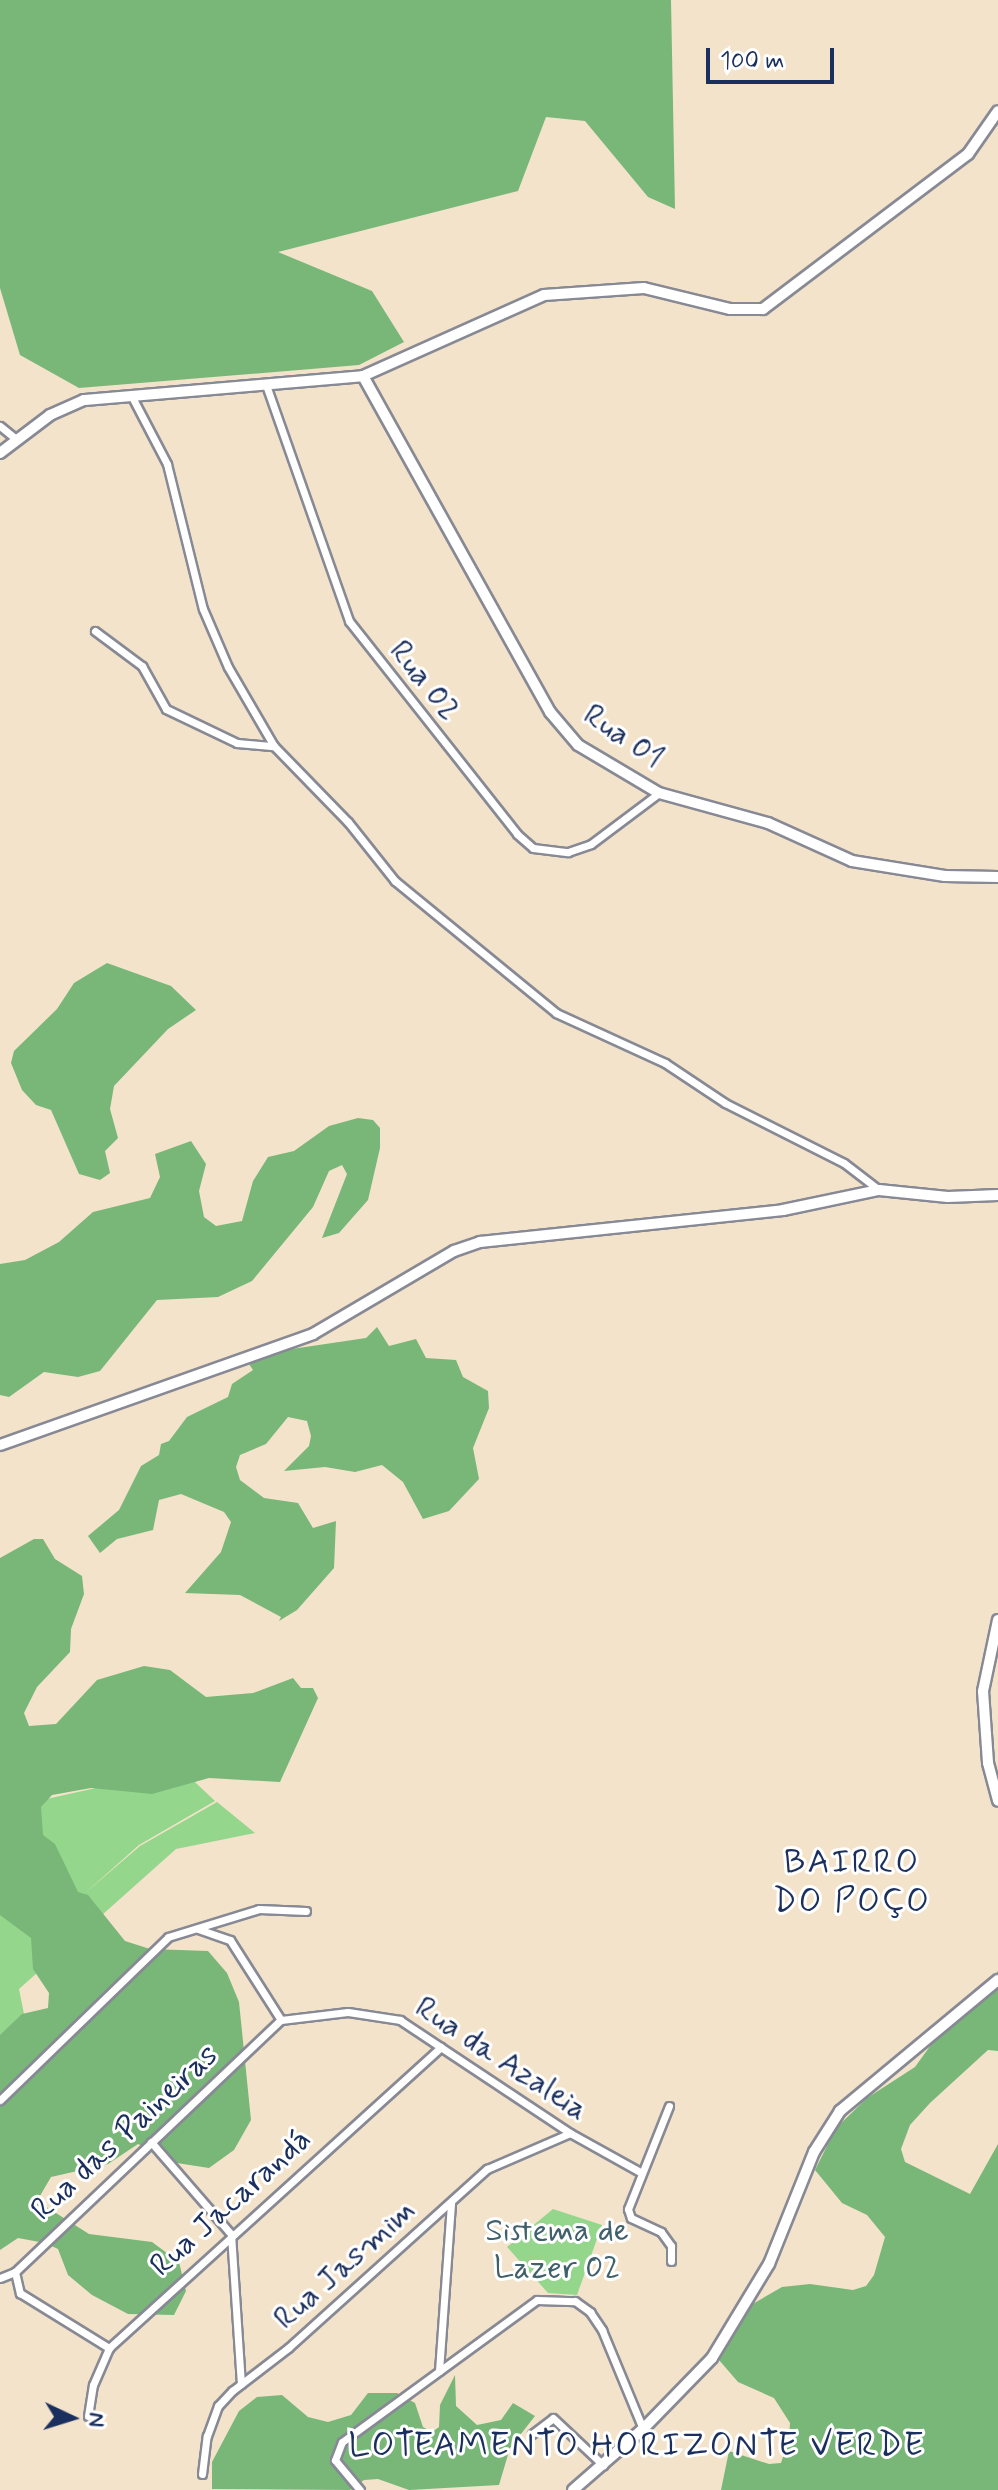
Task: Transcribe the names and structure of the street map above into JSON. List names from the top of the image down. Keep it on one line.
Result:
{"streets":{"street":["Rua 02","Rua 01","Rua da Azaleia","Rua das Paineiras","Rua Jacarandá","Rua Jasmim"]},"crossings":[["Rua 02","Rua 01"],["Rua da Azaleia","Rua das Paineiras"],["Rua da Azaleia","Rua Jacarandá"],["Rua da Azaleia","Rua Jasmim"]],"districts":["BAIRRO DO POÇO","LOTEAMENTO HORIZONTE VERDE"],"parks":["Sistema de Lazer 02"],"scale_bar":"100 m","north":"right"}
